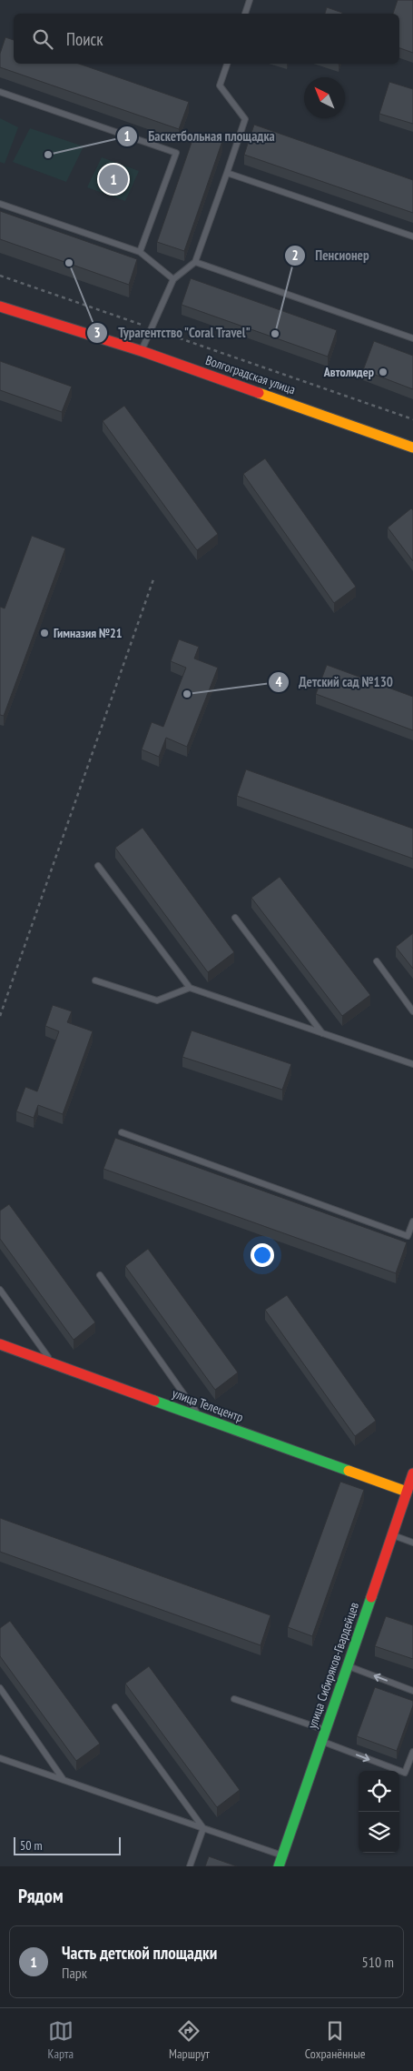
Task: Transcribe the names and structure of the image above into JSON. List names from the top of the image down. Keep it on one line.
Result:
{"streets":{"street":["Волгоградская улица","улица Телецентр","улица Сибиряков-Гвардейцев"]},"crossings":[["улица Телецентр","улица Сибиряков-Гвардейцев"]],"places":["Баскетбольная площадка","Турагентство \"Coral Travel\"","Пенсионер","Автолидер","Гимназия №21","Детский сад №130"],"scale_bar":"50 m","north":"top left","page":{"search":"Поиск","pins":"1","scale":"50 m","heading":"Рядом","list":[{"mark":"1","name":"Часть детской площадки","note":"Парк","value":"510 m"}],"nav":["Карта","Маршрут","Сохранённые"]}}
